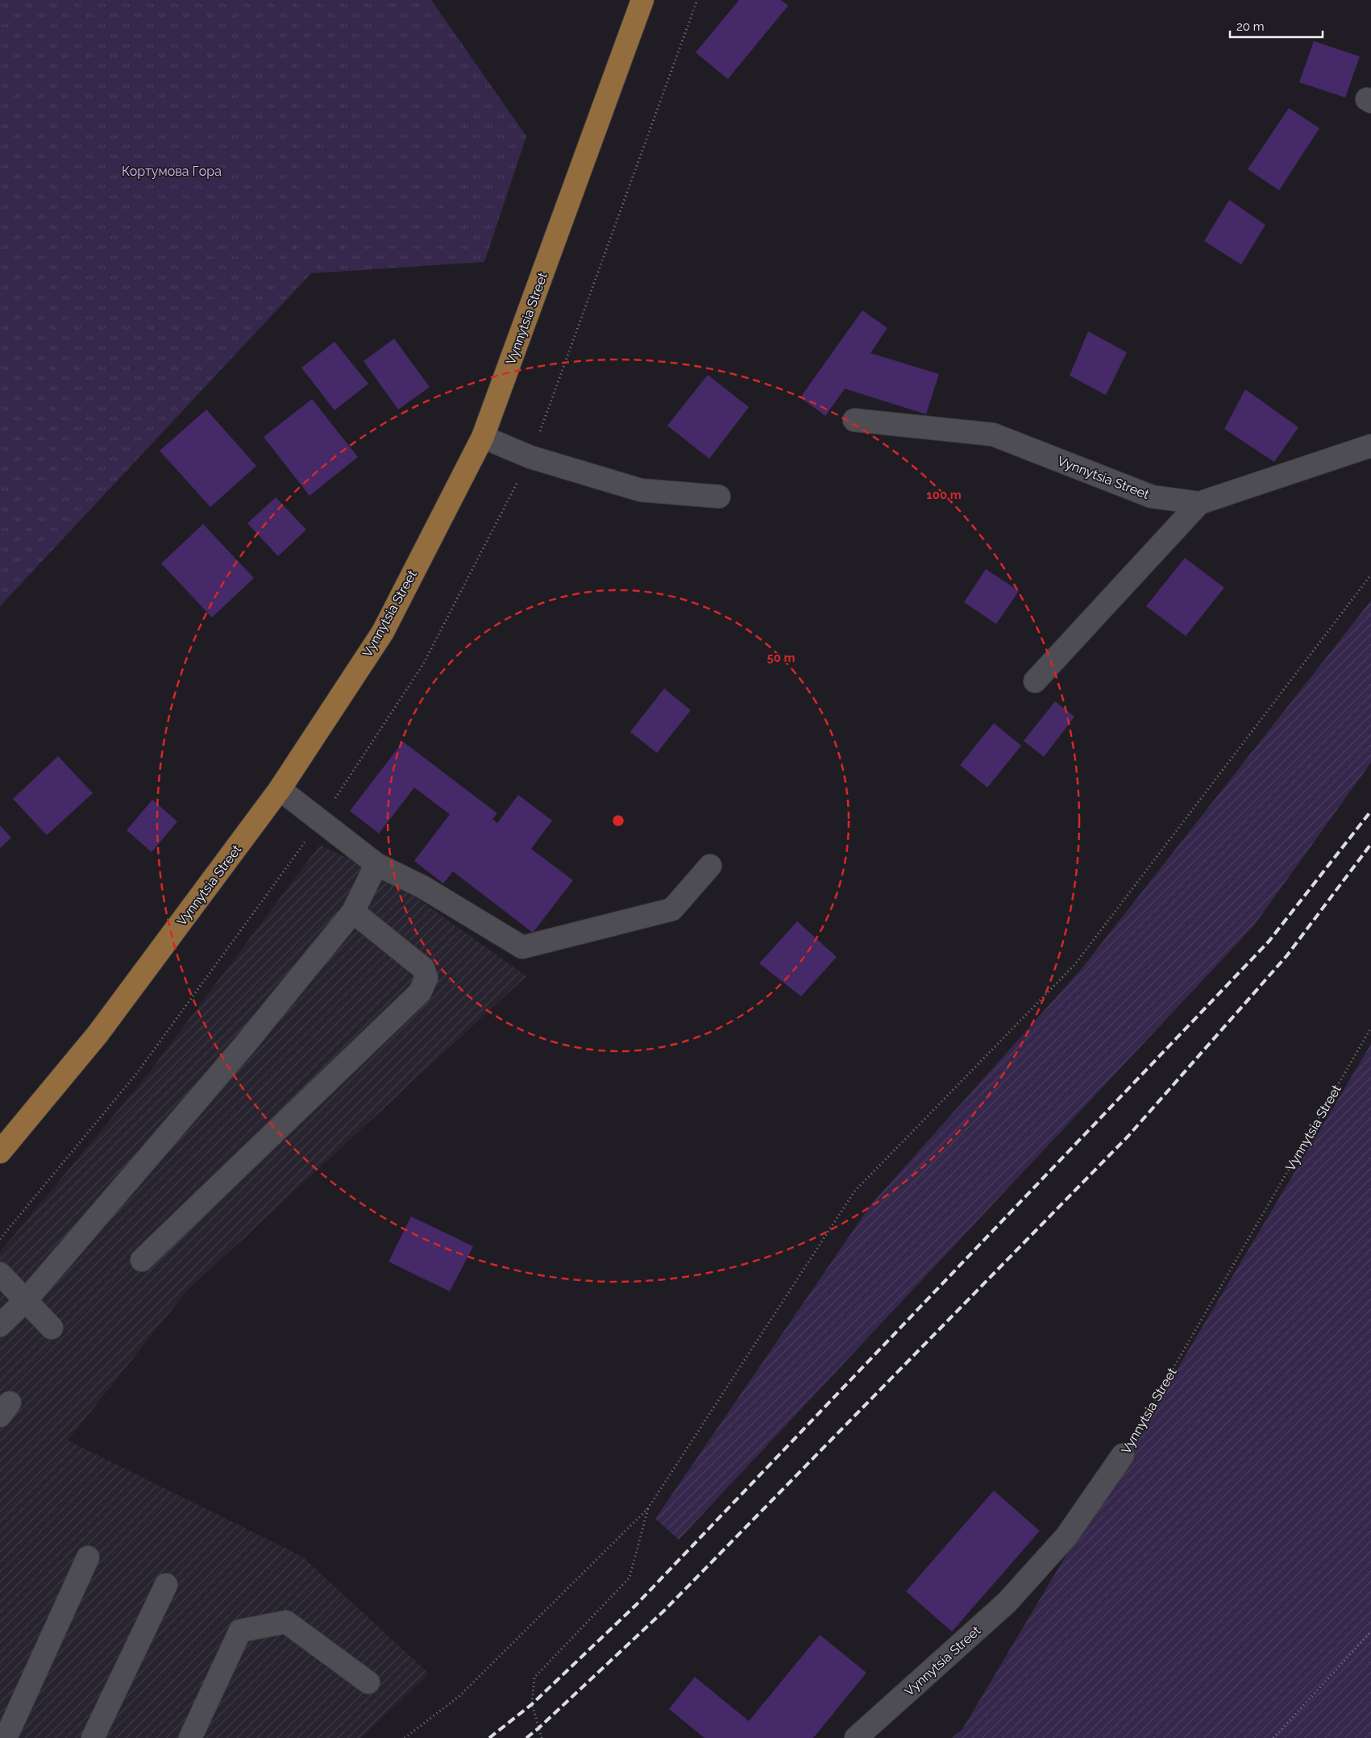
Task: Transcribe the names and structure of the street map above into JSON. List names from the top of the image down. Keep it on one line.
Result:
{"streets":{"main road":["Vynnytsia Street"]},"parks":["Кортумова Гора"],"scale_bar":"20 m","rings":["100 m","50 m"]}
